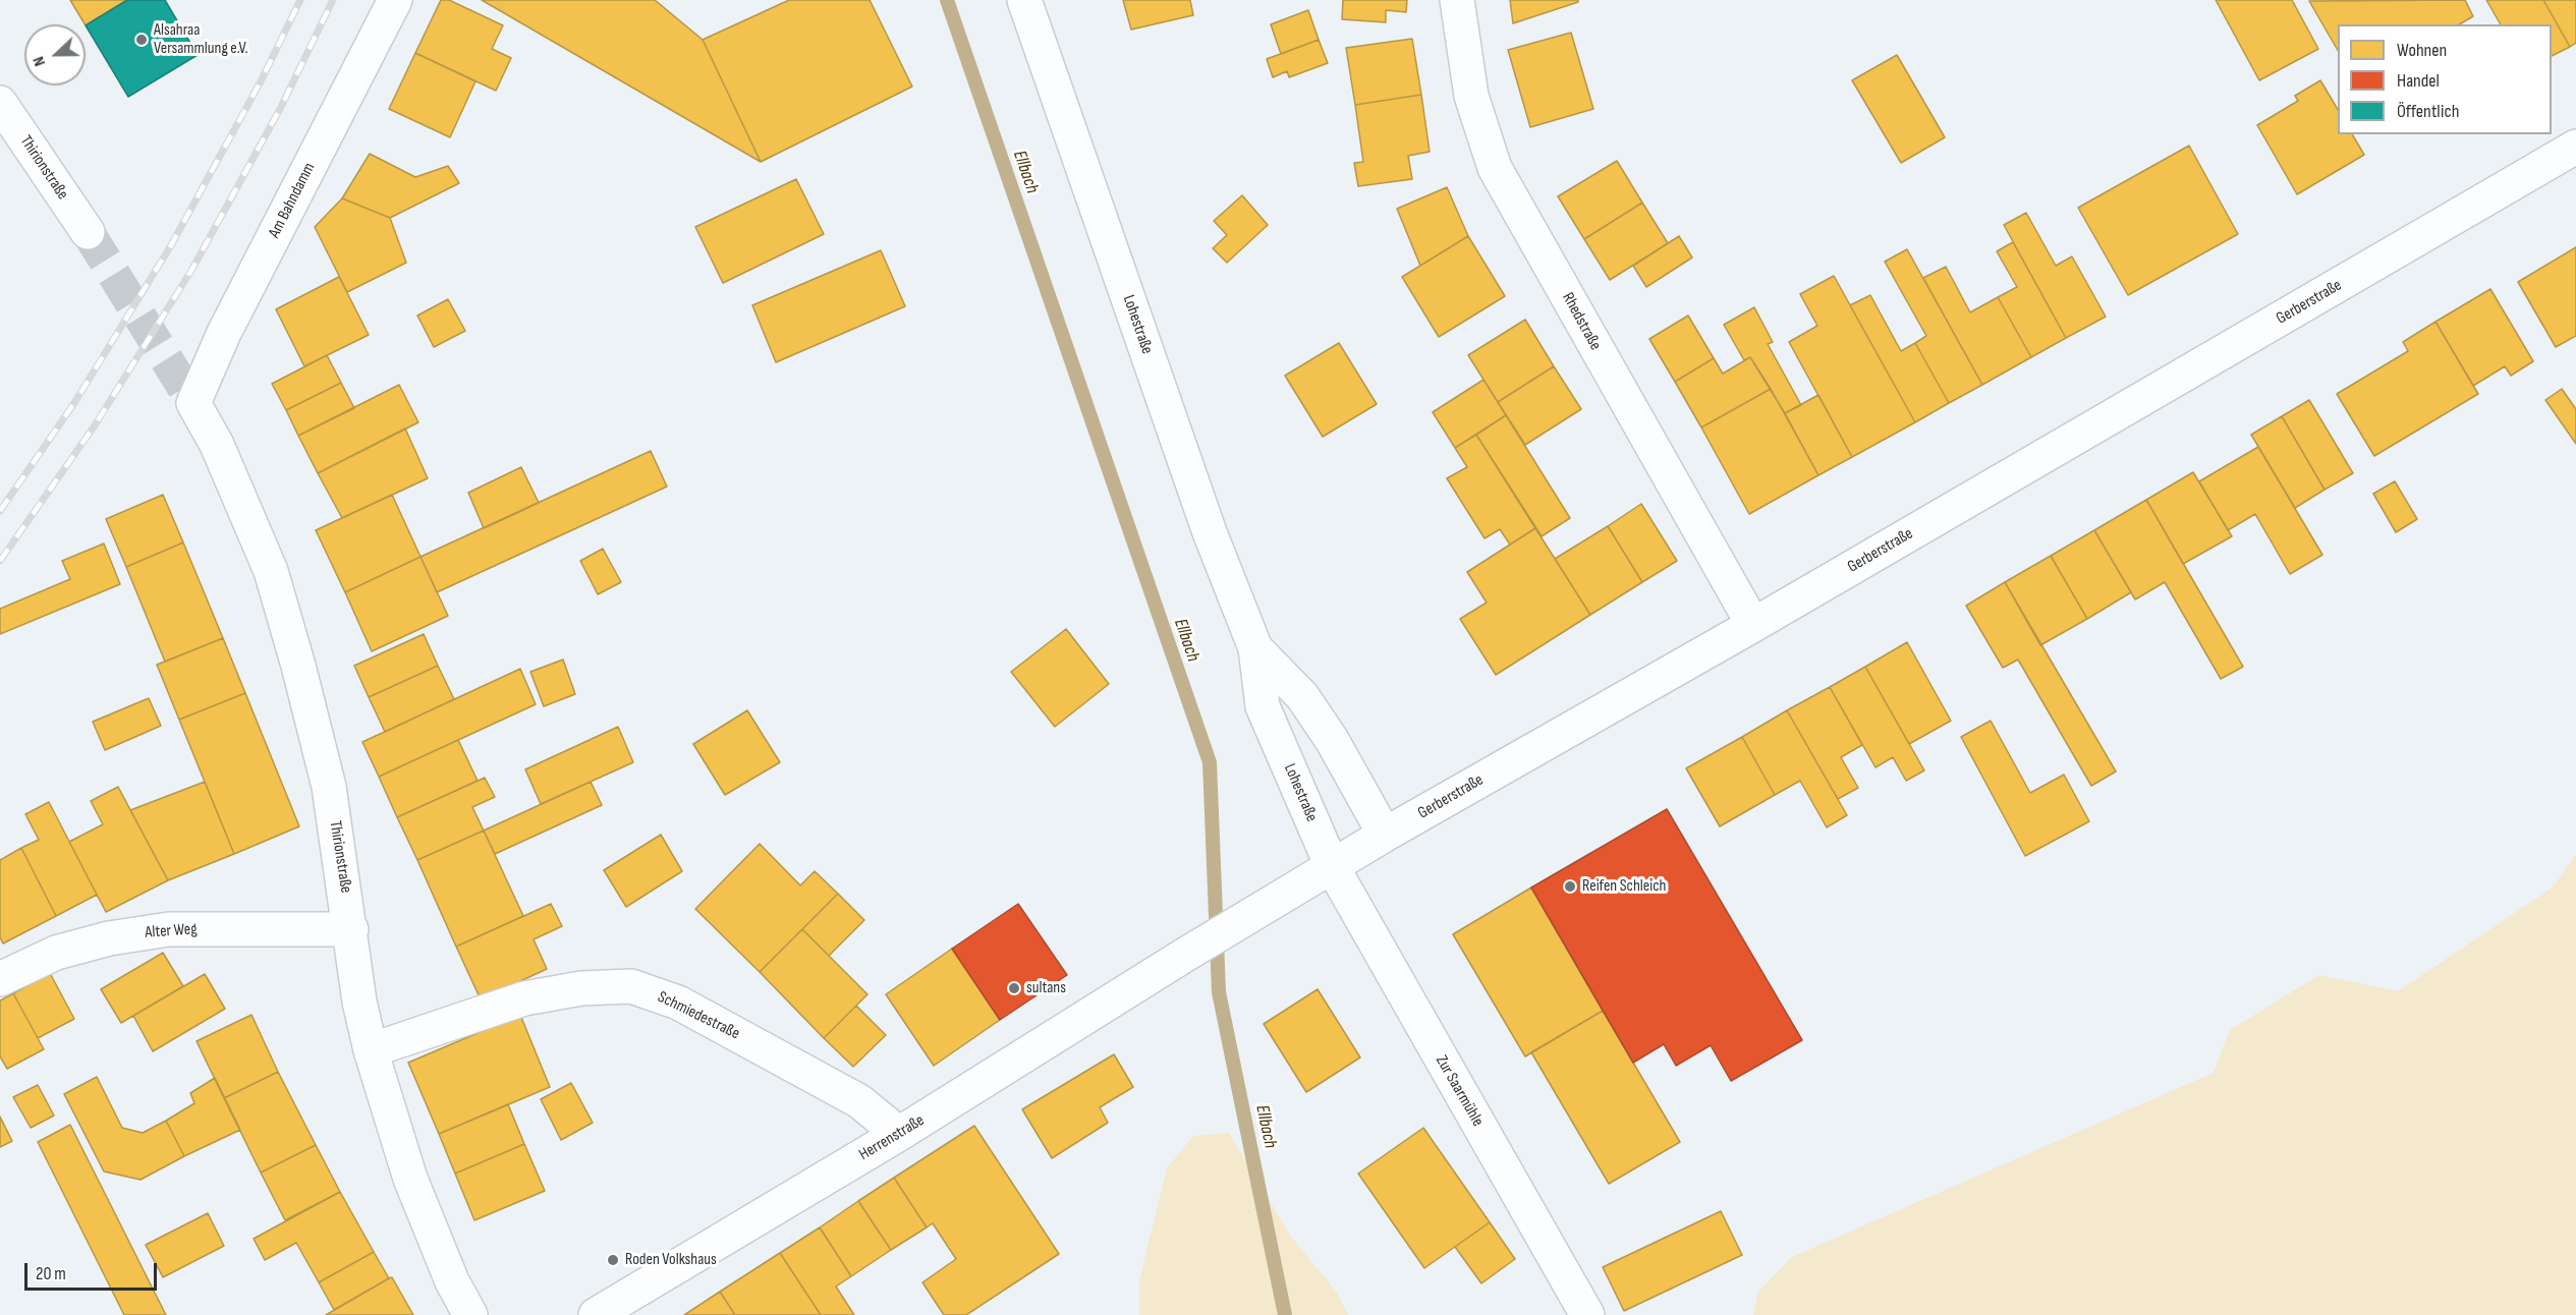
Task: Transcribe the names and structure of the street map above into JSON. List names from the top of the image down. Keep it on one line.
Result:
{"streets":{"street":["Thirionstraße","Am Bahndamm","Gerberstraße","Rhedstraße","Lohestraße","Alter Weg","Schmiedestraße","Zur Saarmühle","Herrenstraße"]},"crossings":[["Thirionstraße","Am Bahndamm"],["Thirionstraße","Alter Weg"],["Thirionstraße","Schmiedestraße"],["Gerberstraße","Rhedstraße"],["Gerberstraße","Lohestraße"],["Gerberstraße","Zur Saarmühle"],["Gerberstraße","Herrenstraße"],["Lohestraße","Zur Saarmühle"],["Schmiedestraße","Herrenstraße"]],"water":["Ellbach"],"places":["Alsahraa Versammlung e.V.","Reifen Schleich","sultans","Roden Volkshaus"],"legend":["Wohnen","Handel","Öffentlich"],"scale_bar":"20 m","north":"left"}
